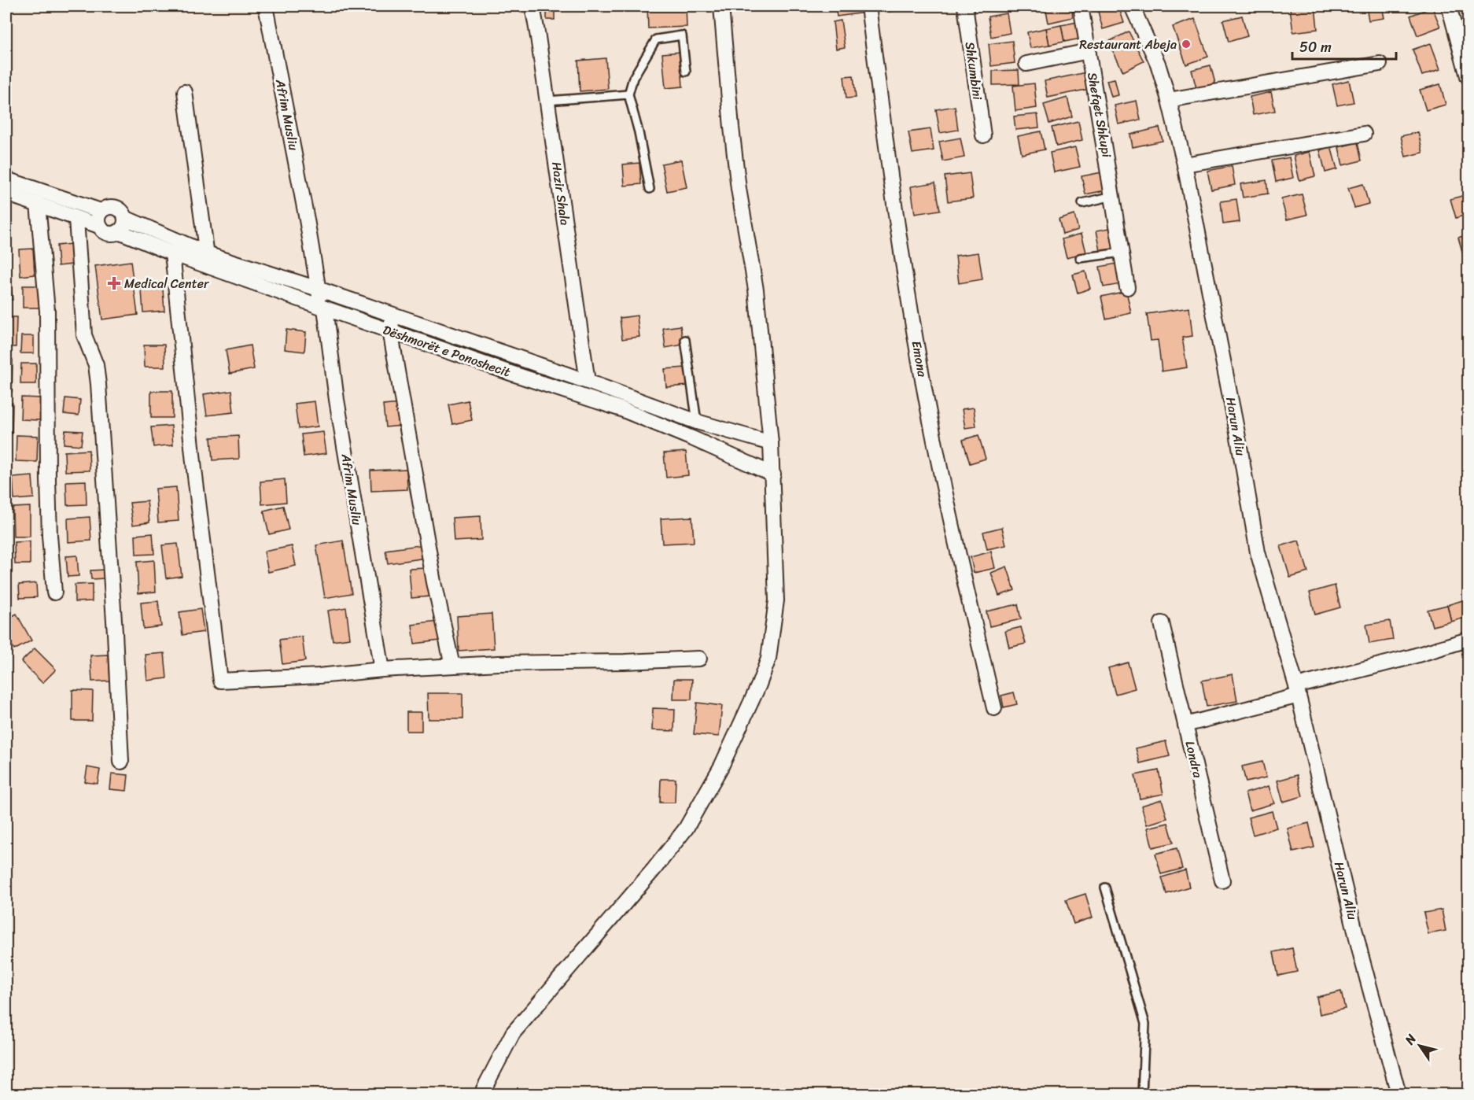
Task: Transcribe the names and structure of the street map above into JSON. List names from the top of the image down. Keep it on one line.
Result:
{"streets":{"street":["Shkumbini","Afrim Musliu","Shefqet Shkupi","Hazir Shala","Dëshmorët e Ponoshecit","Emona","Harun Aliu","Londra"]},"crossings":[["Afrim Musliu","Dëshmorët e Ponoshecit"],["Hazir Shala","Dëshmorët e Ponoshecit"],["Harun Aliu","Londra"]],"places":{"other":["Restaurant Abeja"],"health":["Medical Center"]},"scale_bar":"50 m","north":"top left"}
